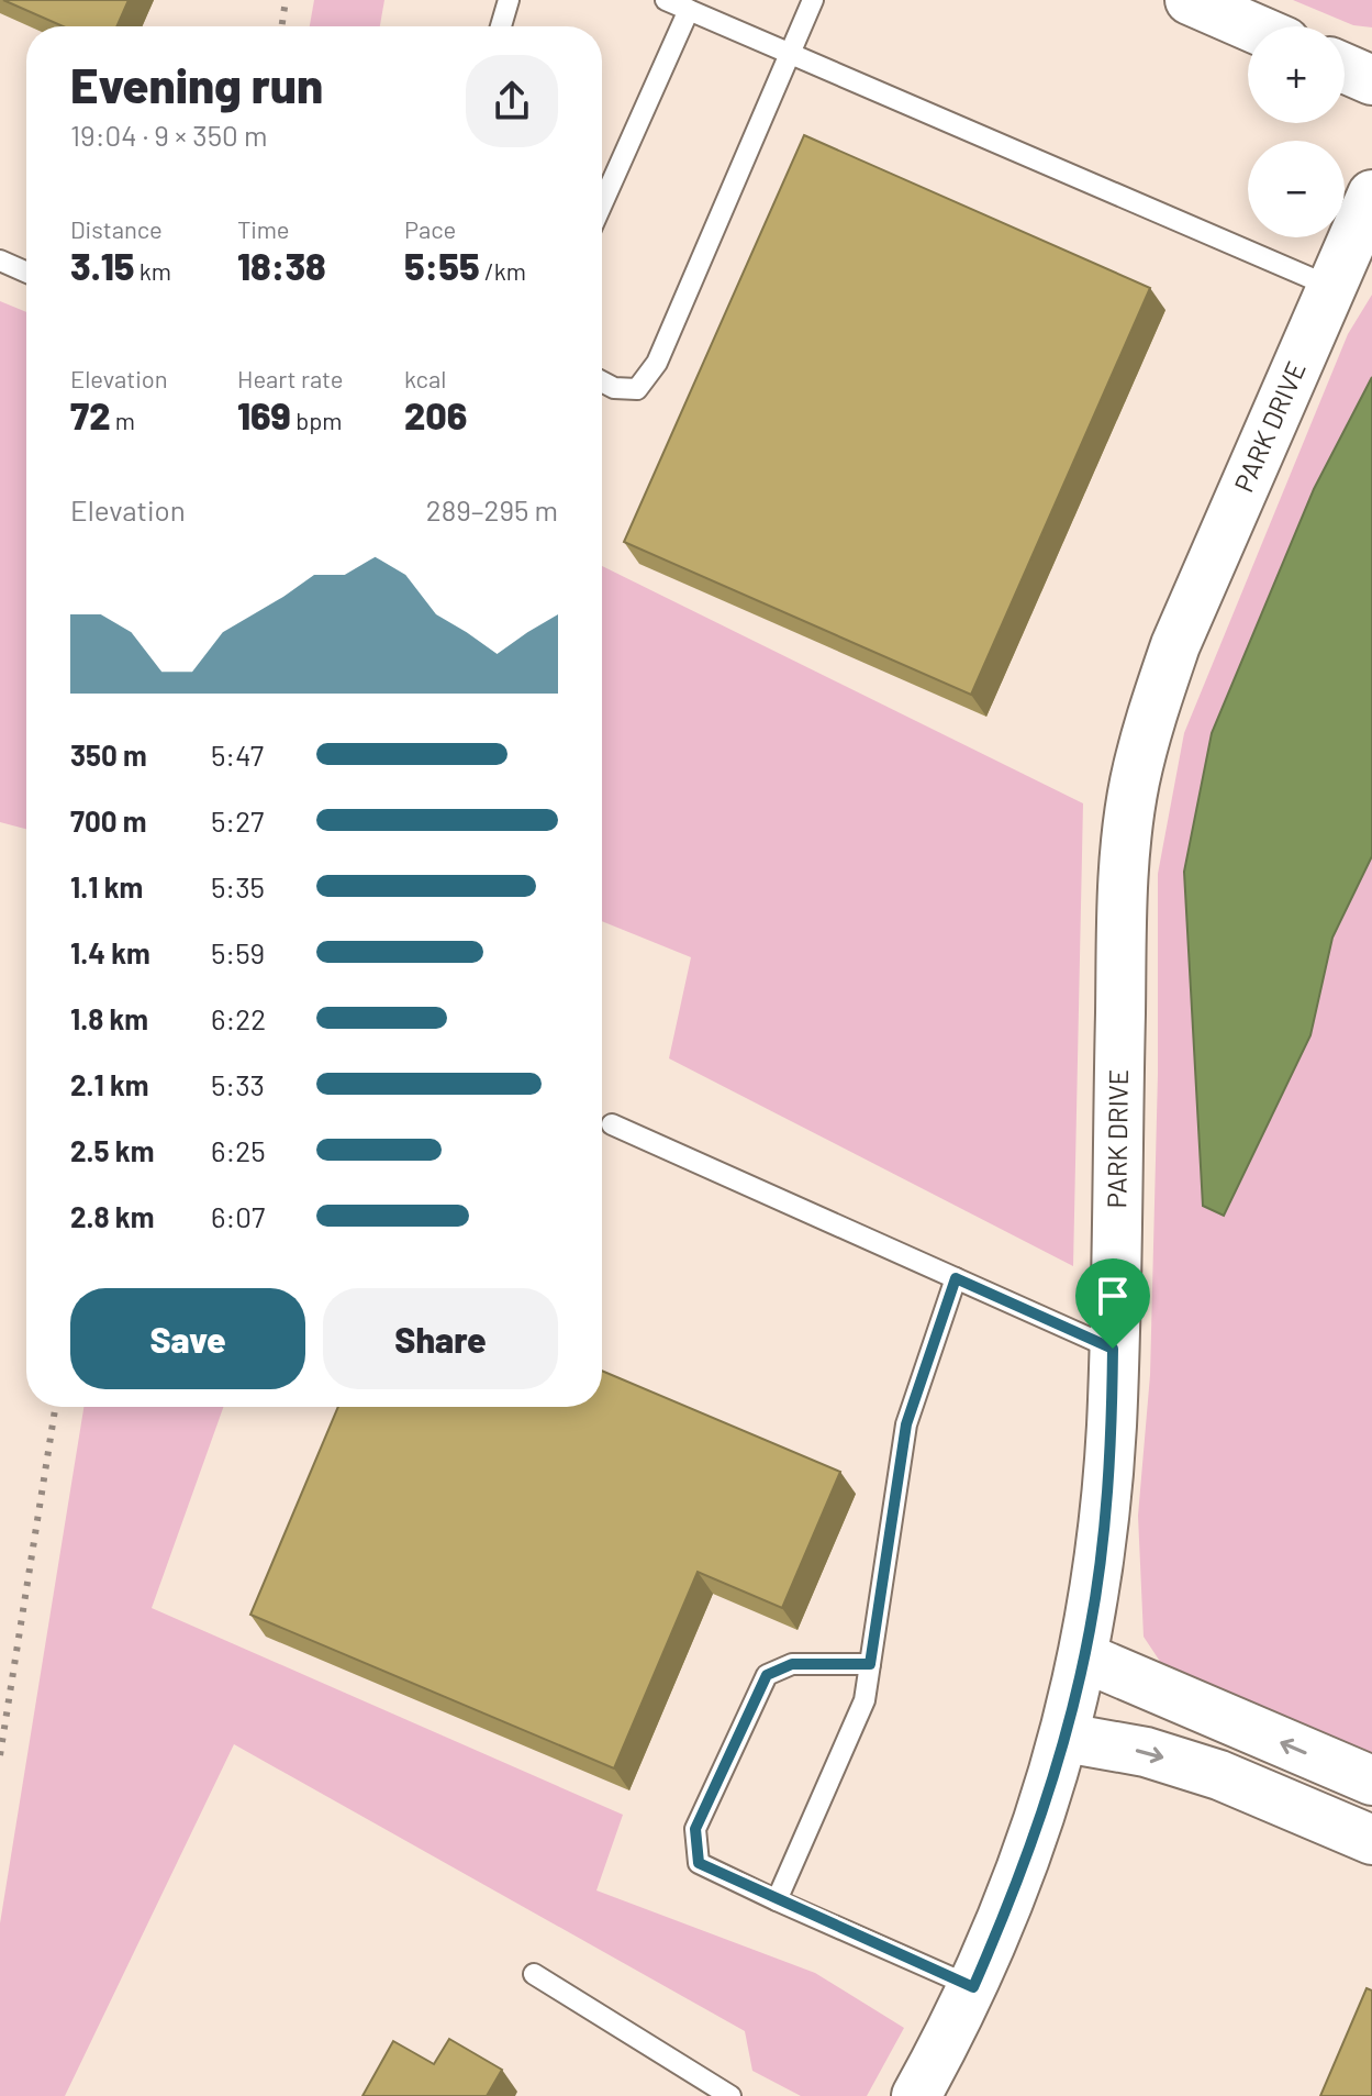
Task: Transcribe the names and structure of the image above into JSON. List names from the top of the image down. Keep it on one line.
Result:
{"streets":{"street":["PARK DRIVE"]},"page":{"map_buttons":["+","−"],"heading":["Evening run","19:04 · 9 × 350 m"],"stats":[["Distance","3.15 km"],["Time","18:38"],["Pace","5:55 /km"],["Elevation","72 m"],["Heart rate","169 bpm"],["kcal","206"]],"chart":["Elevation","289–295 m"],"list":[{"name":"350 m","note":"5:47"},{"name":"700 m","note":"5:27"},{"name":"1.1 km","note":"5:35"},{"name":"1.4 km","note":"5:59"},{"name":"1.8 km","note":"6:22"},{"name":"2.1 km","note":"5:33"},{"name":"2.5 km","note":"6:25"},{"name":"2.8 km","note":"6:07"}],"buttons":["Save","Share"]}}
